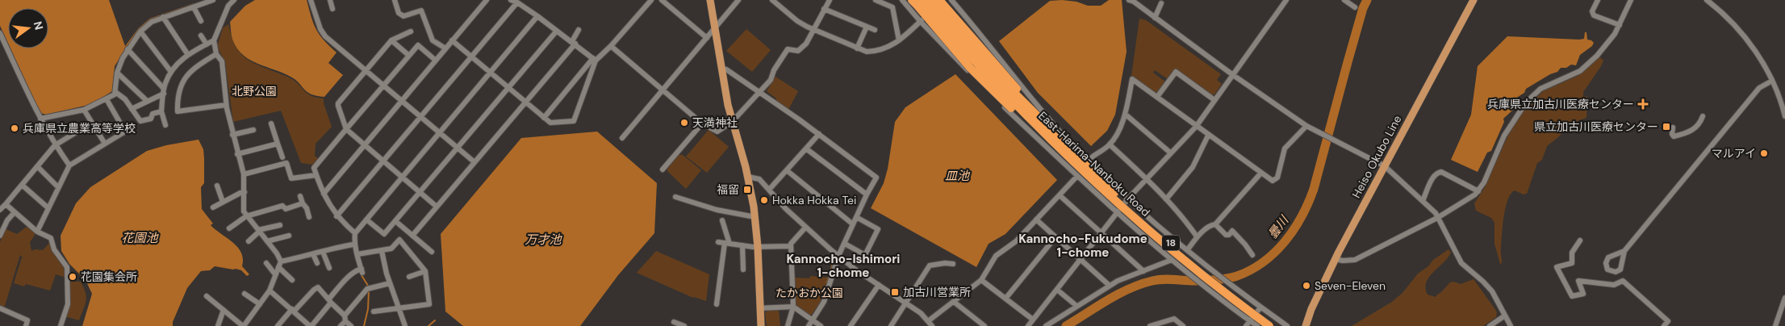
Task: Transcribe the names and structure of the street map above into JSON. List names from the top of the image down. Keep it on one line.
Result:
{"streets":{"highway":["East-Harima-Nanboku Road","18"],"main road":["Heiso Okubo Line"]},"crossings":[["East-Harima-Nanboku Road","18"]],"districts":["Kannocho-Fukudome 1-chome","Kannocho-Ishimori 1-chome"],"water":["皿池","曇川","花園池","万才池"],"parks":["北野公園","たかおか公園"],"places":{"health":["兵庫県立加古川医療センター"],"other":["天満神社","兵庫県立農業高等学校","マルアイ","Hokka Hokka Tei","花園集会所","Seven-Eleven"],"transit":["県立加古川医療センター","福留","加古川営業所"]},"north":"right"}
